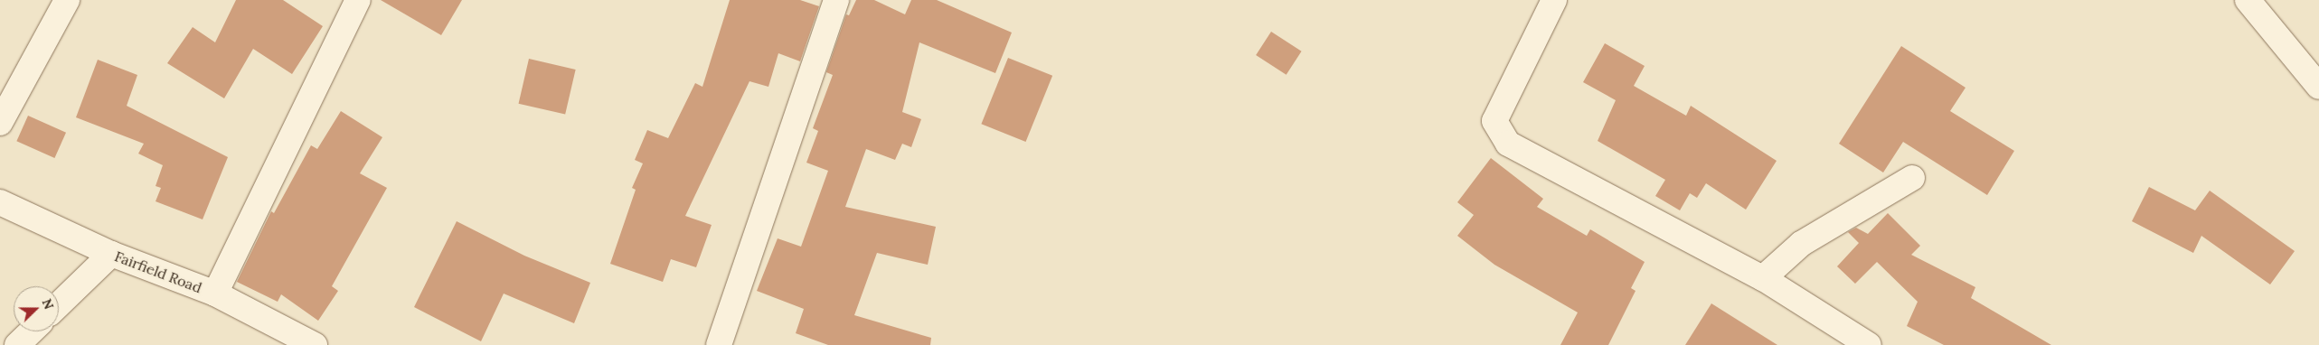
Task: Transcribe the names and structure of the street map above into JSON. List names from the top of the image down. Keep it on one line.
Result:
{"streets":{"street":["Fairfield Road"]},"north":"right"}
